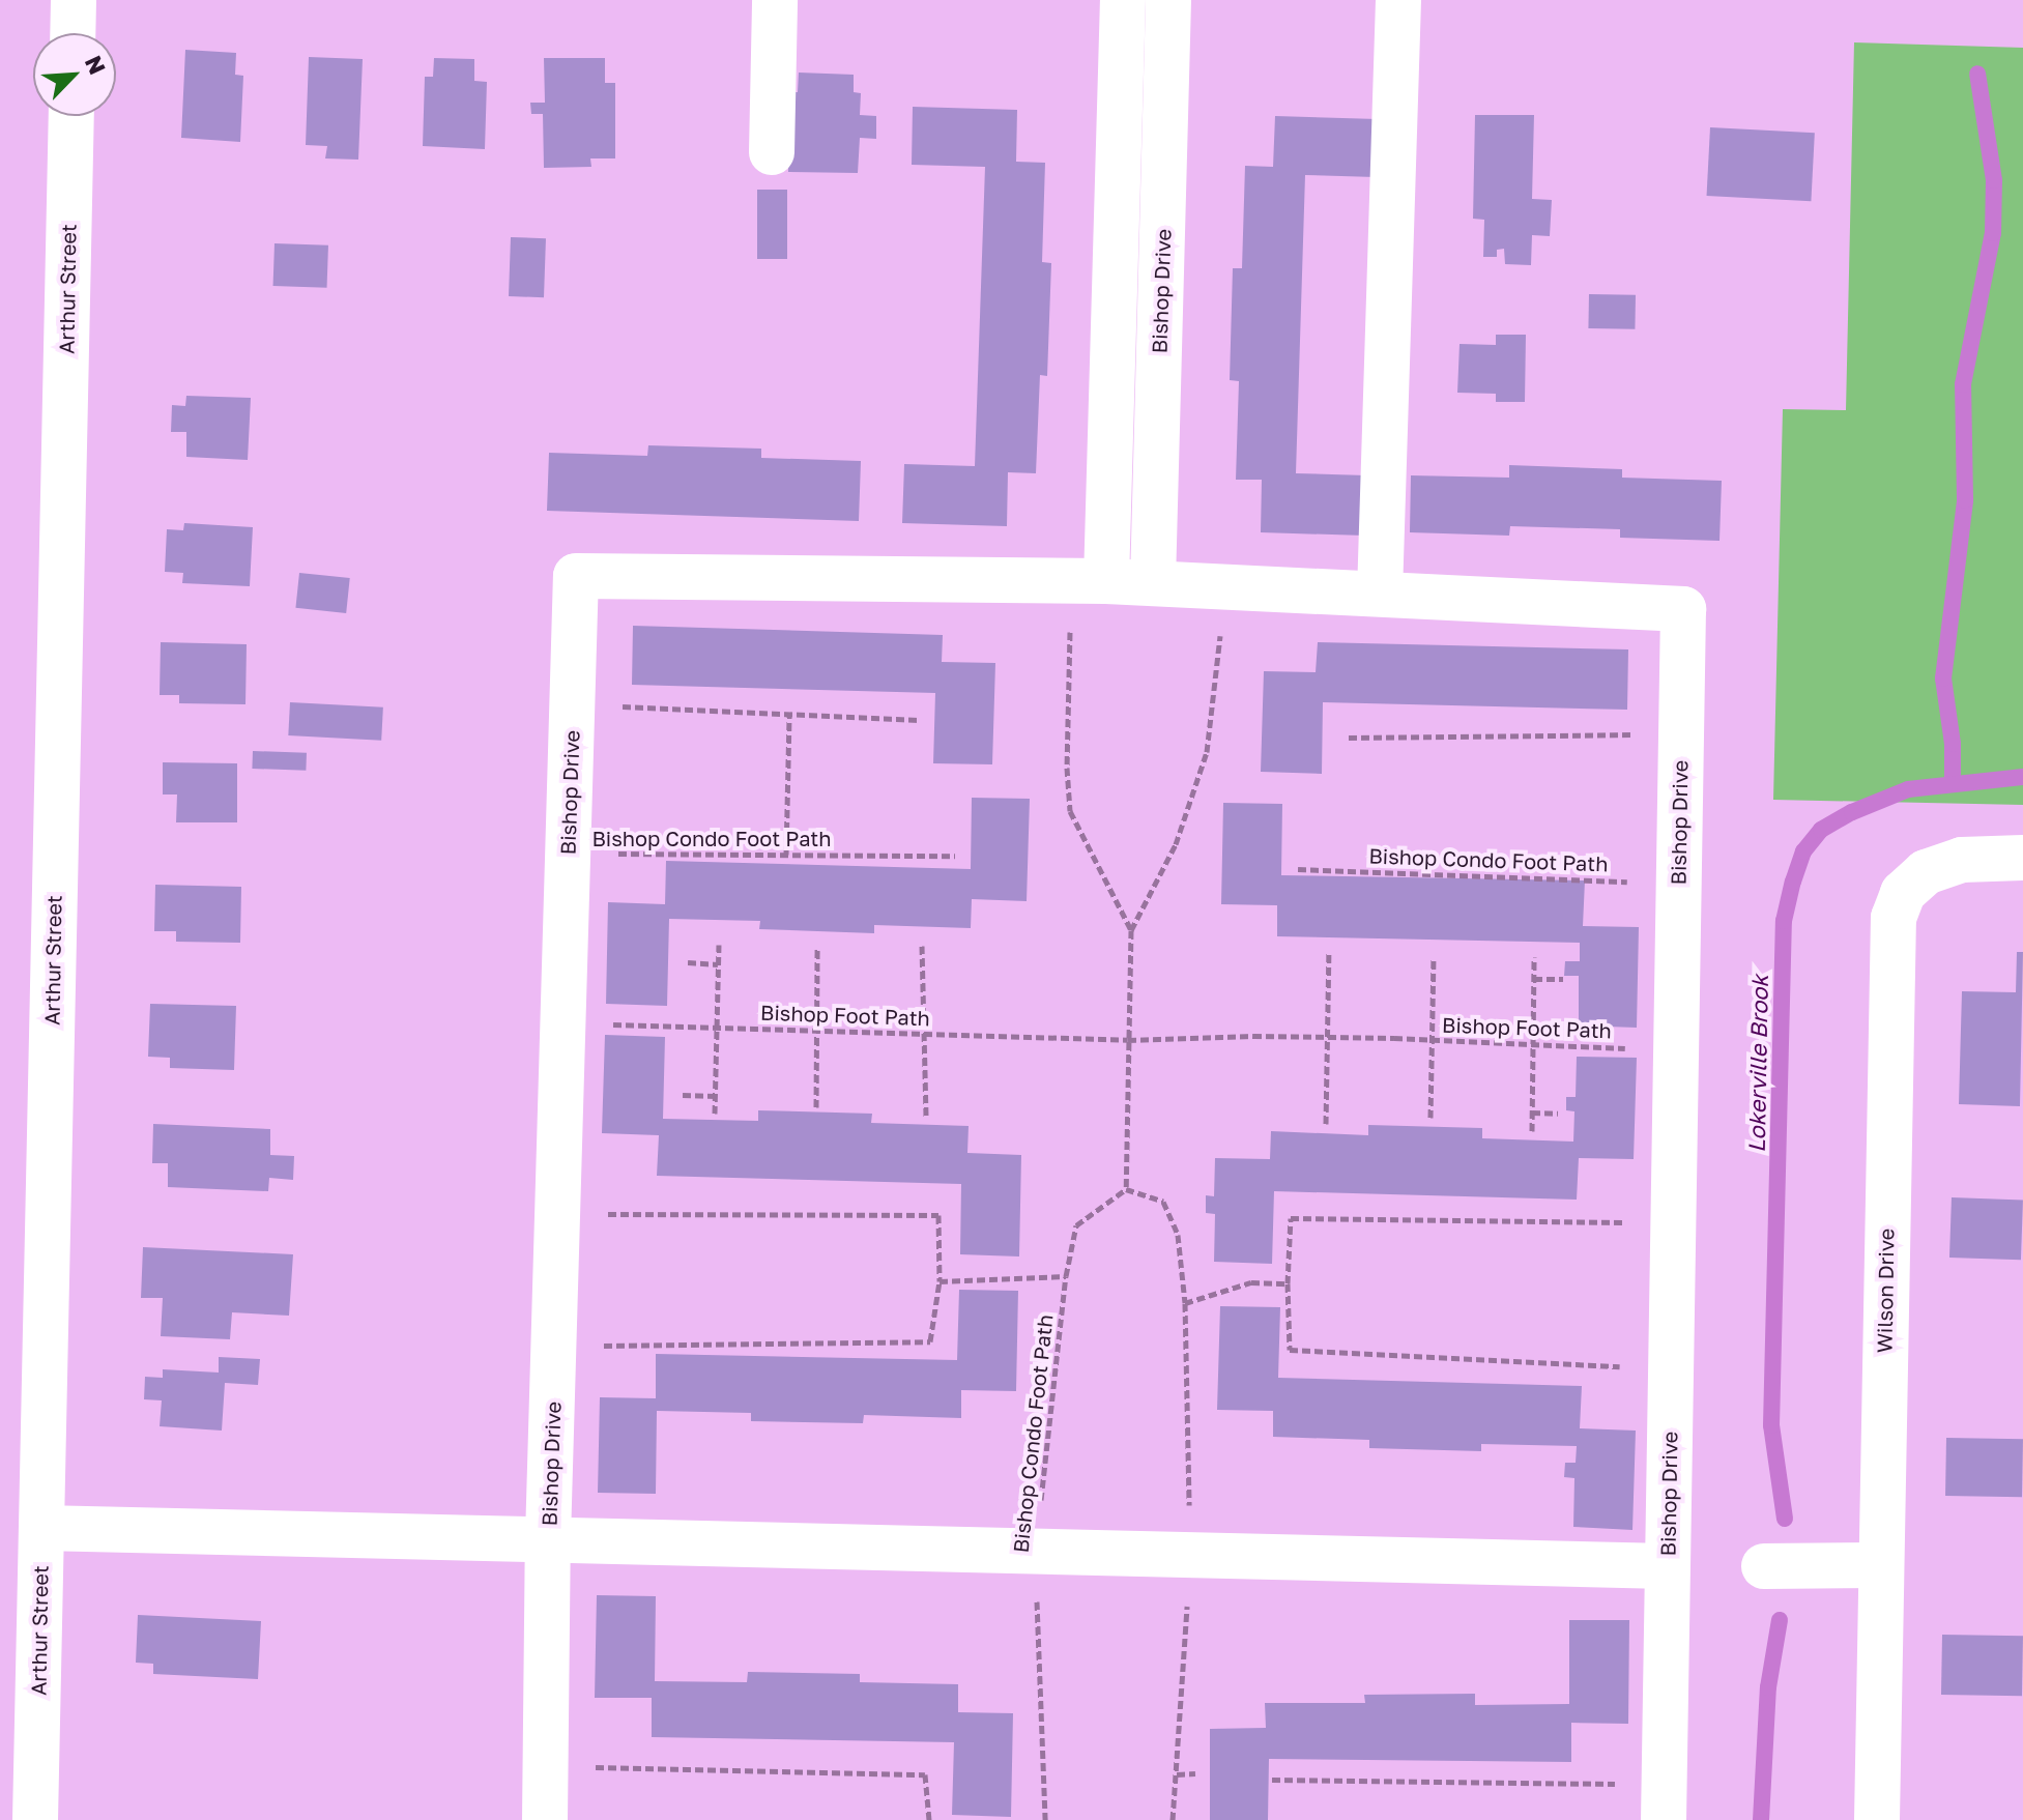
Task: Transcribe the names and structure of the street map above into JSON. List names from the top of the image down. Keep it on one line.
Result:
{"streets":{"street":["Arthur Street","Bishop Drive","Wilson Drive"],"path":["Bishop Condo Foot Path","Bishop Foot Path"]},"crossings":[["Arthur Street","Bishop Drive"],["Bishop Drive","Bishop Condo Foot Path"],["Bishop Drive","Bishop Foot Path"]],"water":["Lokerville Brook"],"north":"top right"}
